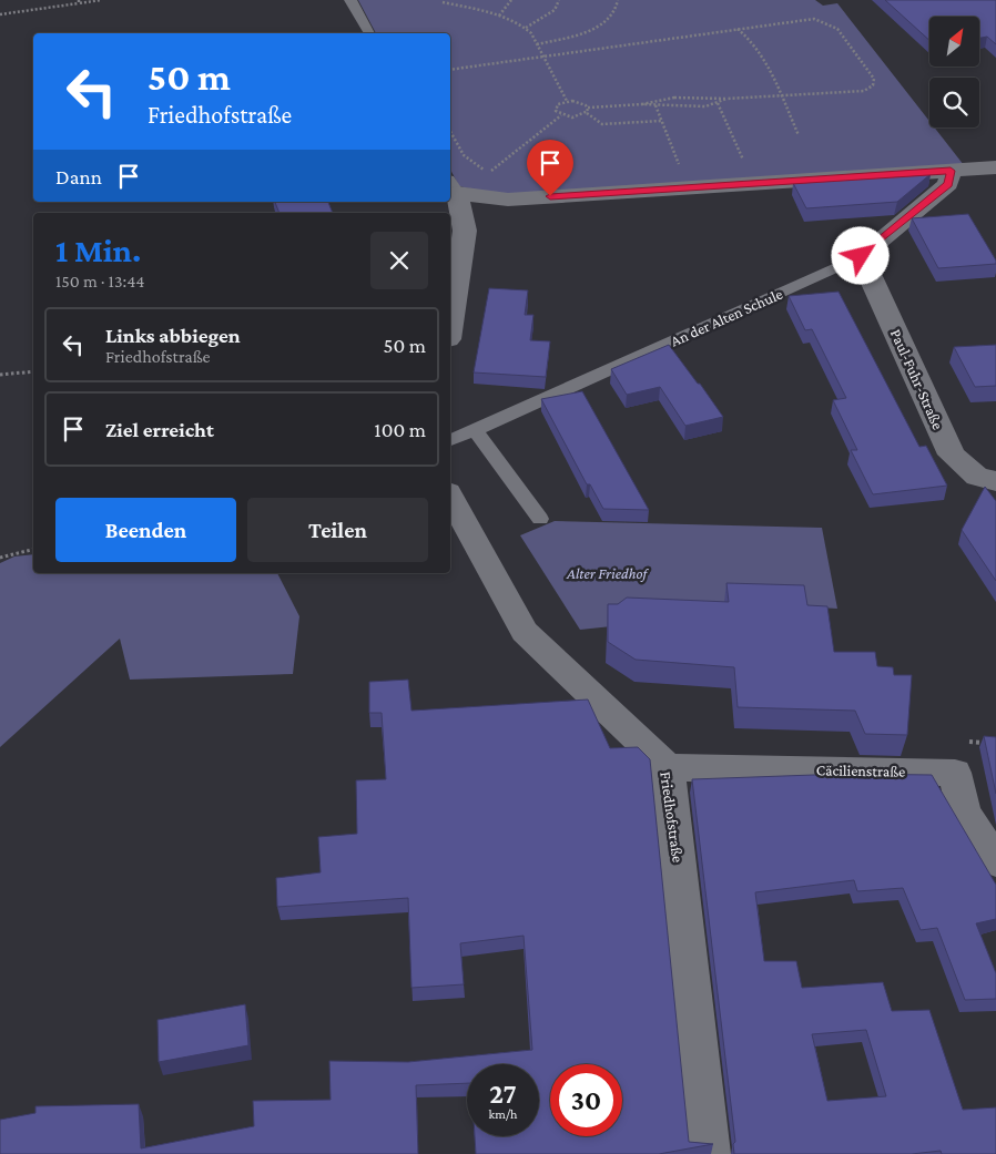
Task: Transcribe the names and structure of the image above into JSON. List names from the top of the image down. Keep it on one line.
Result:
{"streets":{"street":["An der Alten Schule","Paul-Fuhr-Straße","Cäcilienstraße","Friedhofstraße"]},"crossings":[["An der Alten Schule","Paul-Fuhr-Straße"],["Cäcilienstraße","Friedhofstraße"]],"parks":["Alter Friedhof"],"north":"top right","page":{"turn":["50 m","Friedhofstraße"],"then":"Dann","heading":["1 Min.","150 m · 13:44"],"list":[{"name":"Links abbiegen","note":"Friedhofstraße","value":"50 m"},{"name":"Ziel erreicht","value":"100 m"}],"buttons":["Beenden","Teilen"],"speed":"27 km/h","limit":"30"}}
